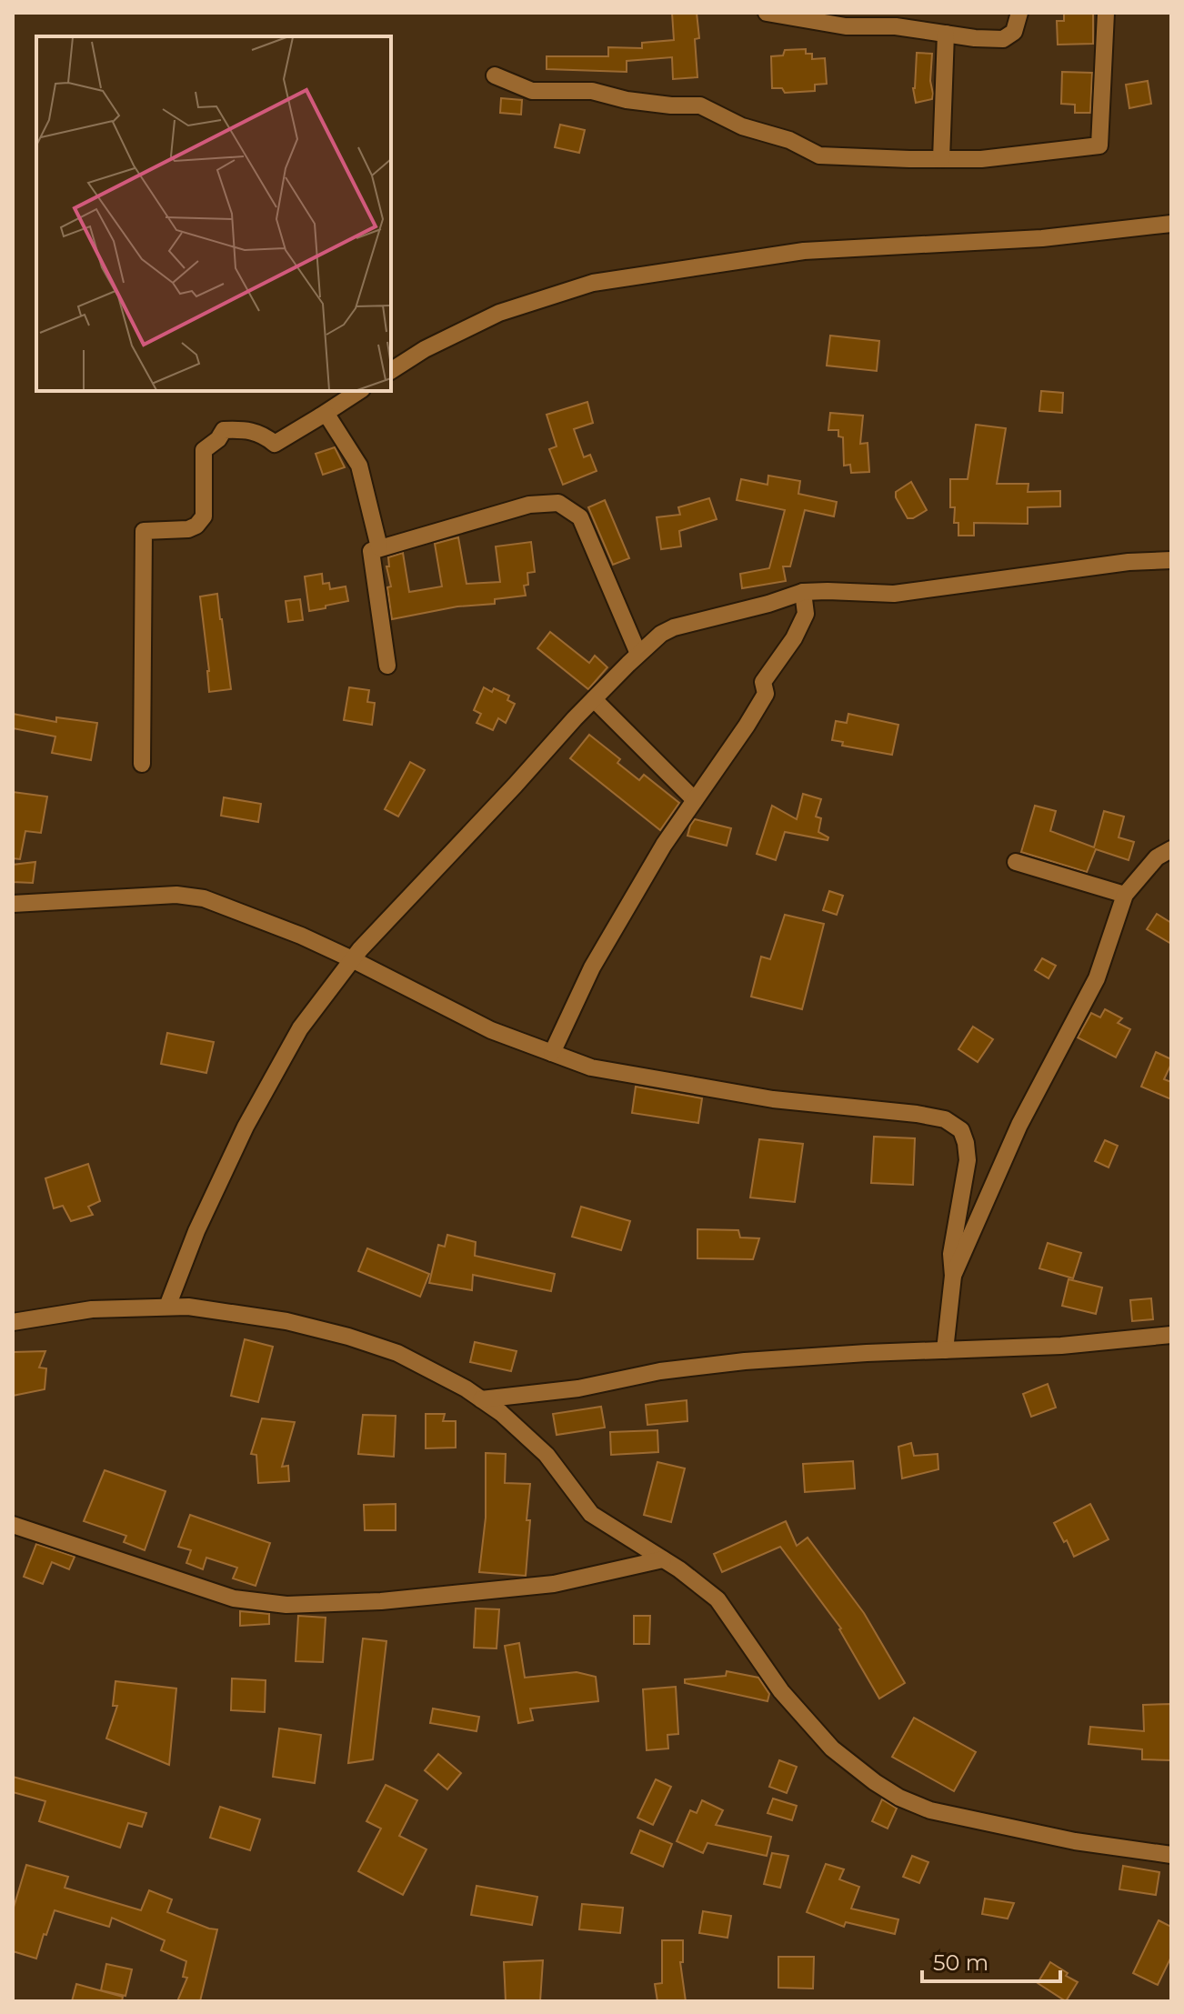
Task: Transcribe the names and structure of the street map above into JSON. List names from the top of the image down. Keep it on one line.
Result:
{"scale_bar":"50 m"}
